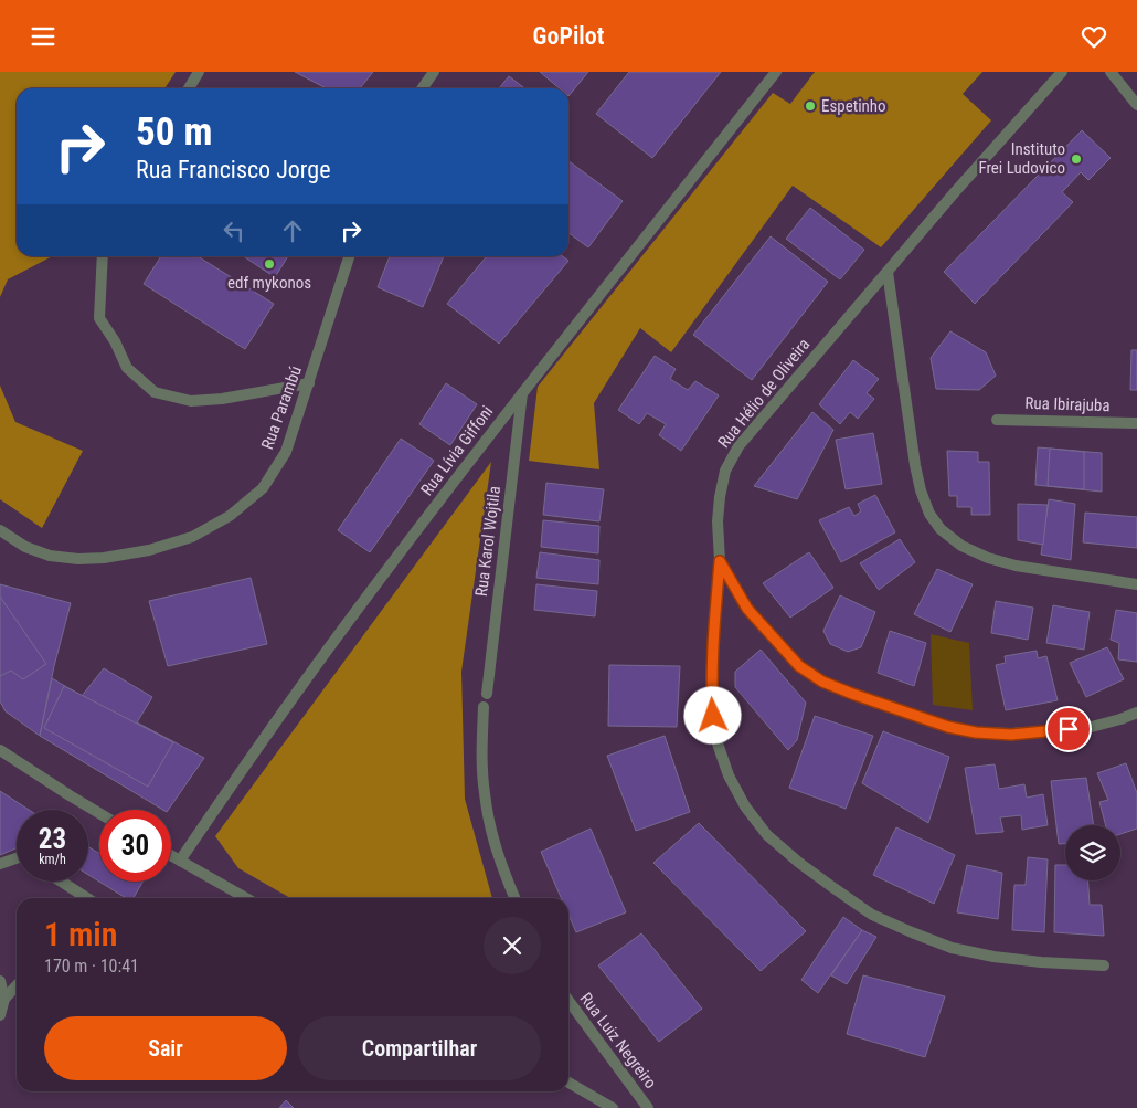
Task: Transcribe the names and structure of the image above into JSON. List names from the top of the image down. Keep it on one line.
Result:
{"streets":{"street":["Rua Hélio de Oliveira","Rua Ibirajuba","Rua Parambú","Rua Lívia Giffoni","Rua Karol Wojtila","Rua Luiz Negreiro"]},"crossings":[["Rua Lívia Giffoni","Rua Karol Wojtila"]],"places":["Espetinho","Instituto Frei Ludovico","edf mykonos"],"page":{"header":"GoPilot","turn":["50 m","Rua Francisco Jorge"],"speed":"23 km/h","limit":"30","heading":["1 min","170 m · 10:41"],"buttons":["Sair","Compartilhar"]}}
